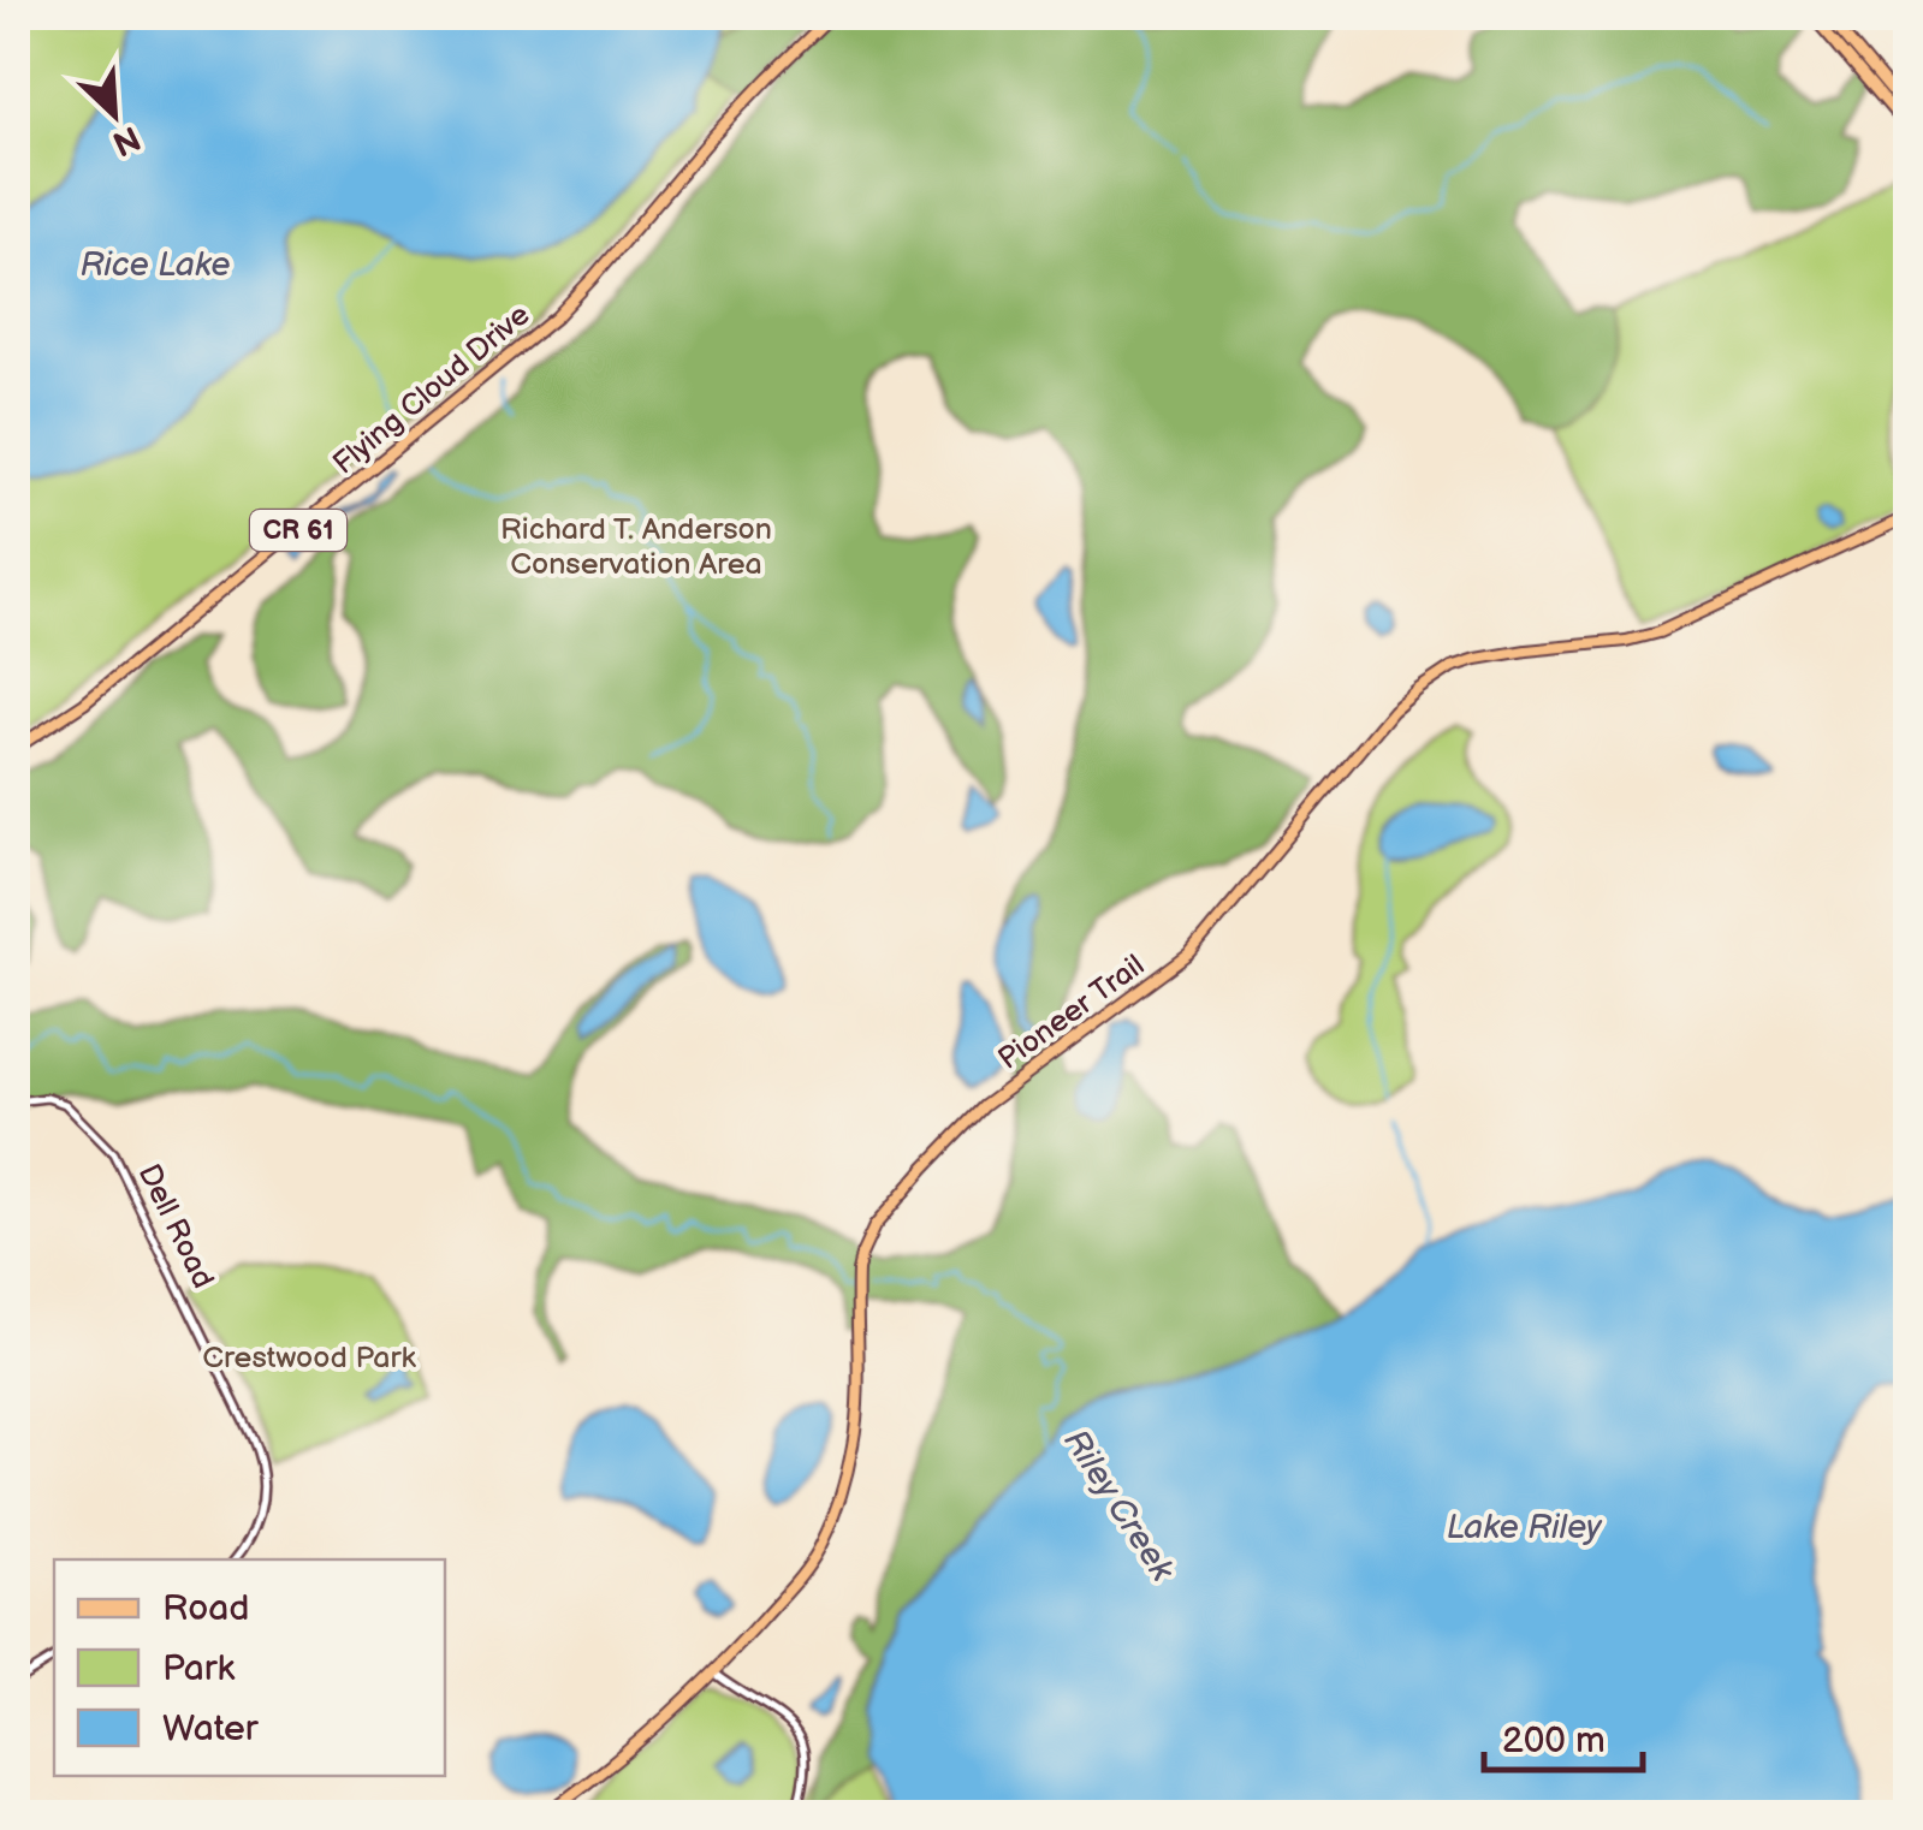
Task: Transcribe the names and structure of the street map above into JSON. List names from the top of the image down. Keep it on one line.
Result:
{"streets":{"main road":["Flying Cloud Drive","CR 61","Pioneer Trail"],"street":["Dell Road"]},"water":["Rice Lake","Riley Creek","Lake Riley"],"parks":["Richard T. Anderson Conservation Area","Crestwood Park"],"legend":["Road","Park","Water"],"scale_bar":"200 m","north":"bottom right"}
